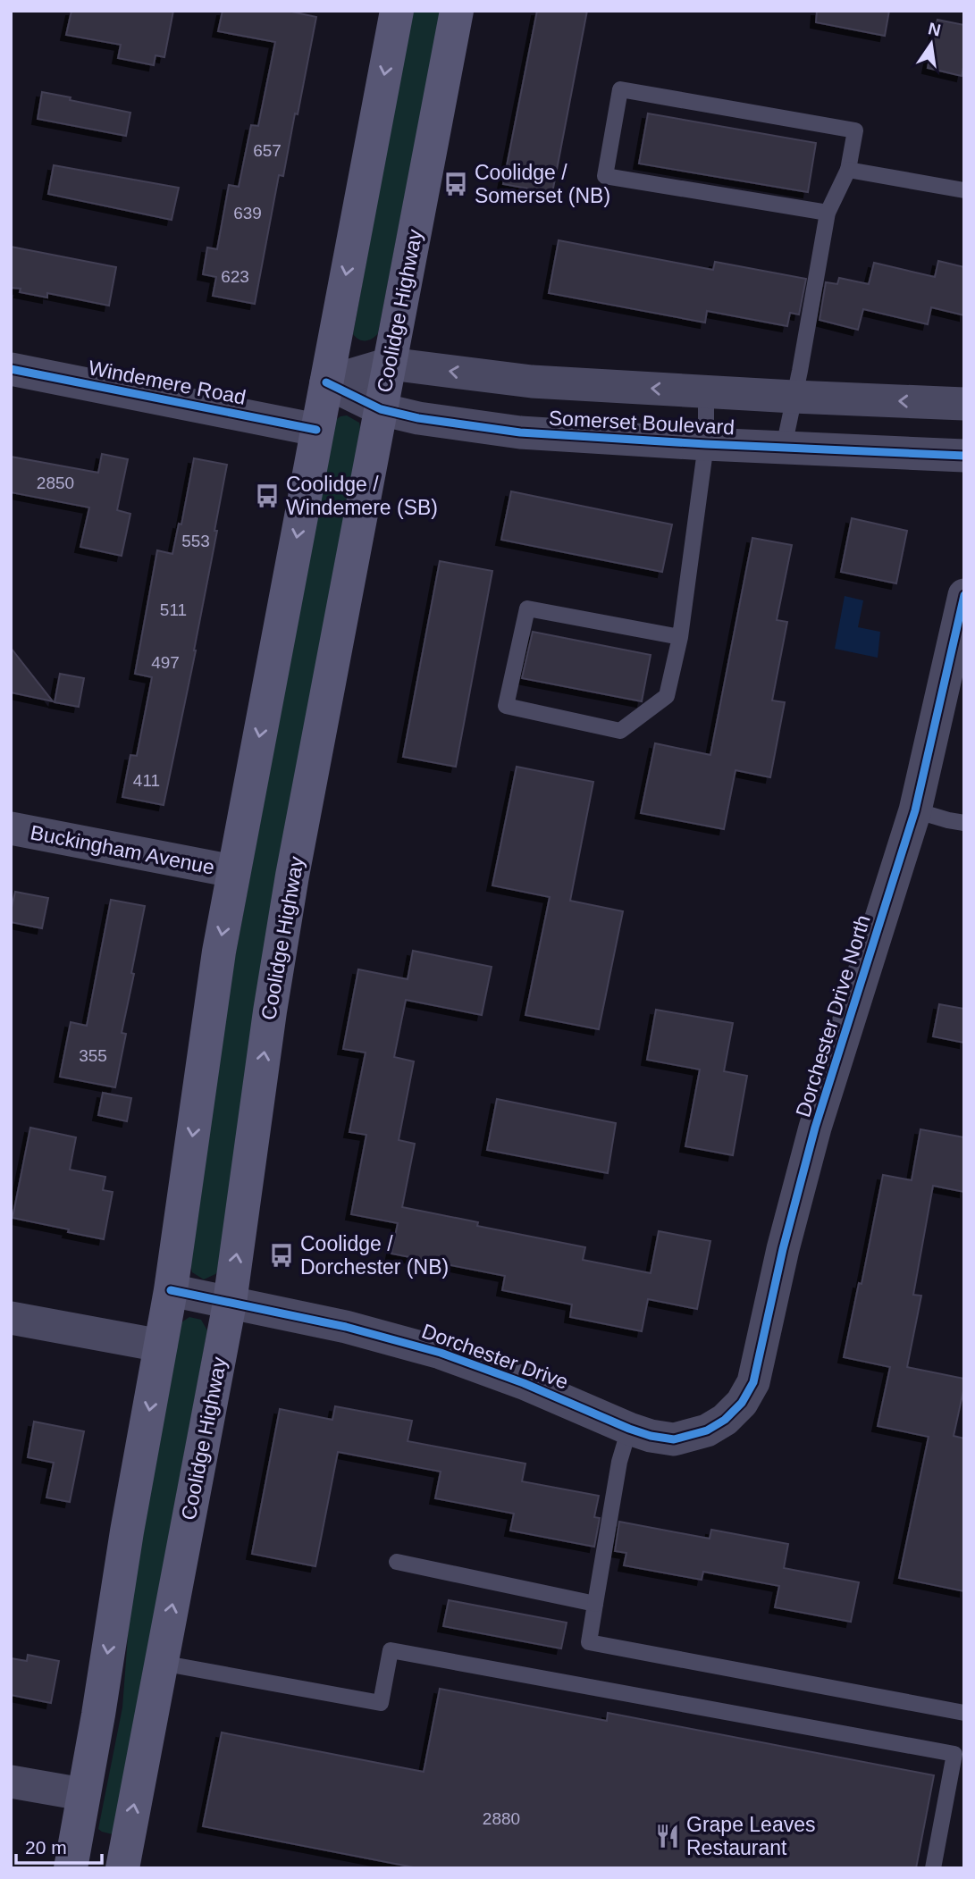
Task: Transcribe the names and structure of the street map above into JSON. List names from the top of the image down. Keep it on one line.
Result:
{"streets":{"main road":["Coolidge Highway"],"street":["Windemere Road","Somerset Boulevard","Buckingham Avenue","Dorchester Drive North","Dorchester Drive"]},"crossings":[["Coolidge Highway","Somerset Boulevard"],["Coolidge Highway","Dorchester Drive"],["Dorchester Drive North","Dorchester Drive"]],"places":{"bus stop":["Coolidge / Somerset (NB)","Coolidge / Windemere (SB)","Coolidge / Dorchester (NB)"],"restaurant":["Grape Leaves Restaurant"]},"house_numbers":["657","639","623","2850","553","511","497","411","355","2880"],"scale_bar":"20 m","north":"top"}
